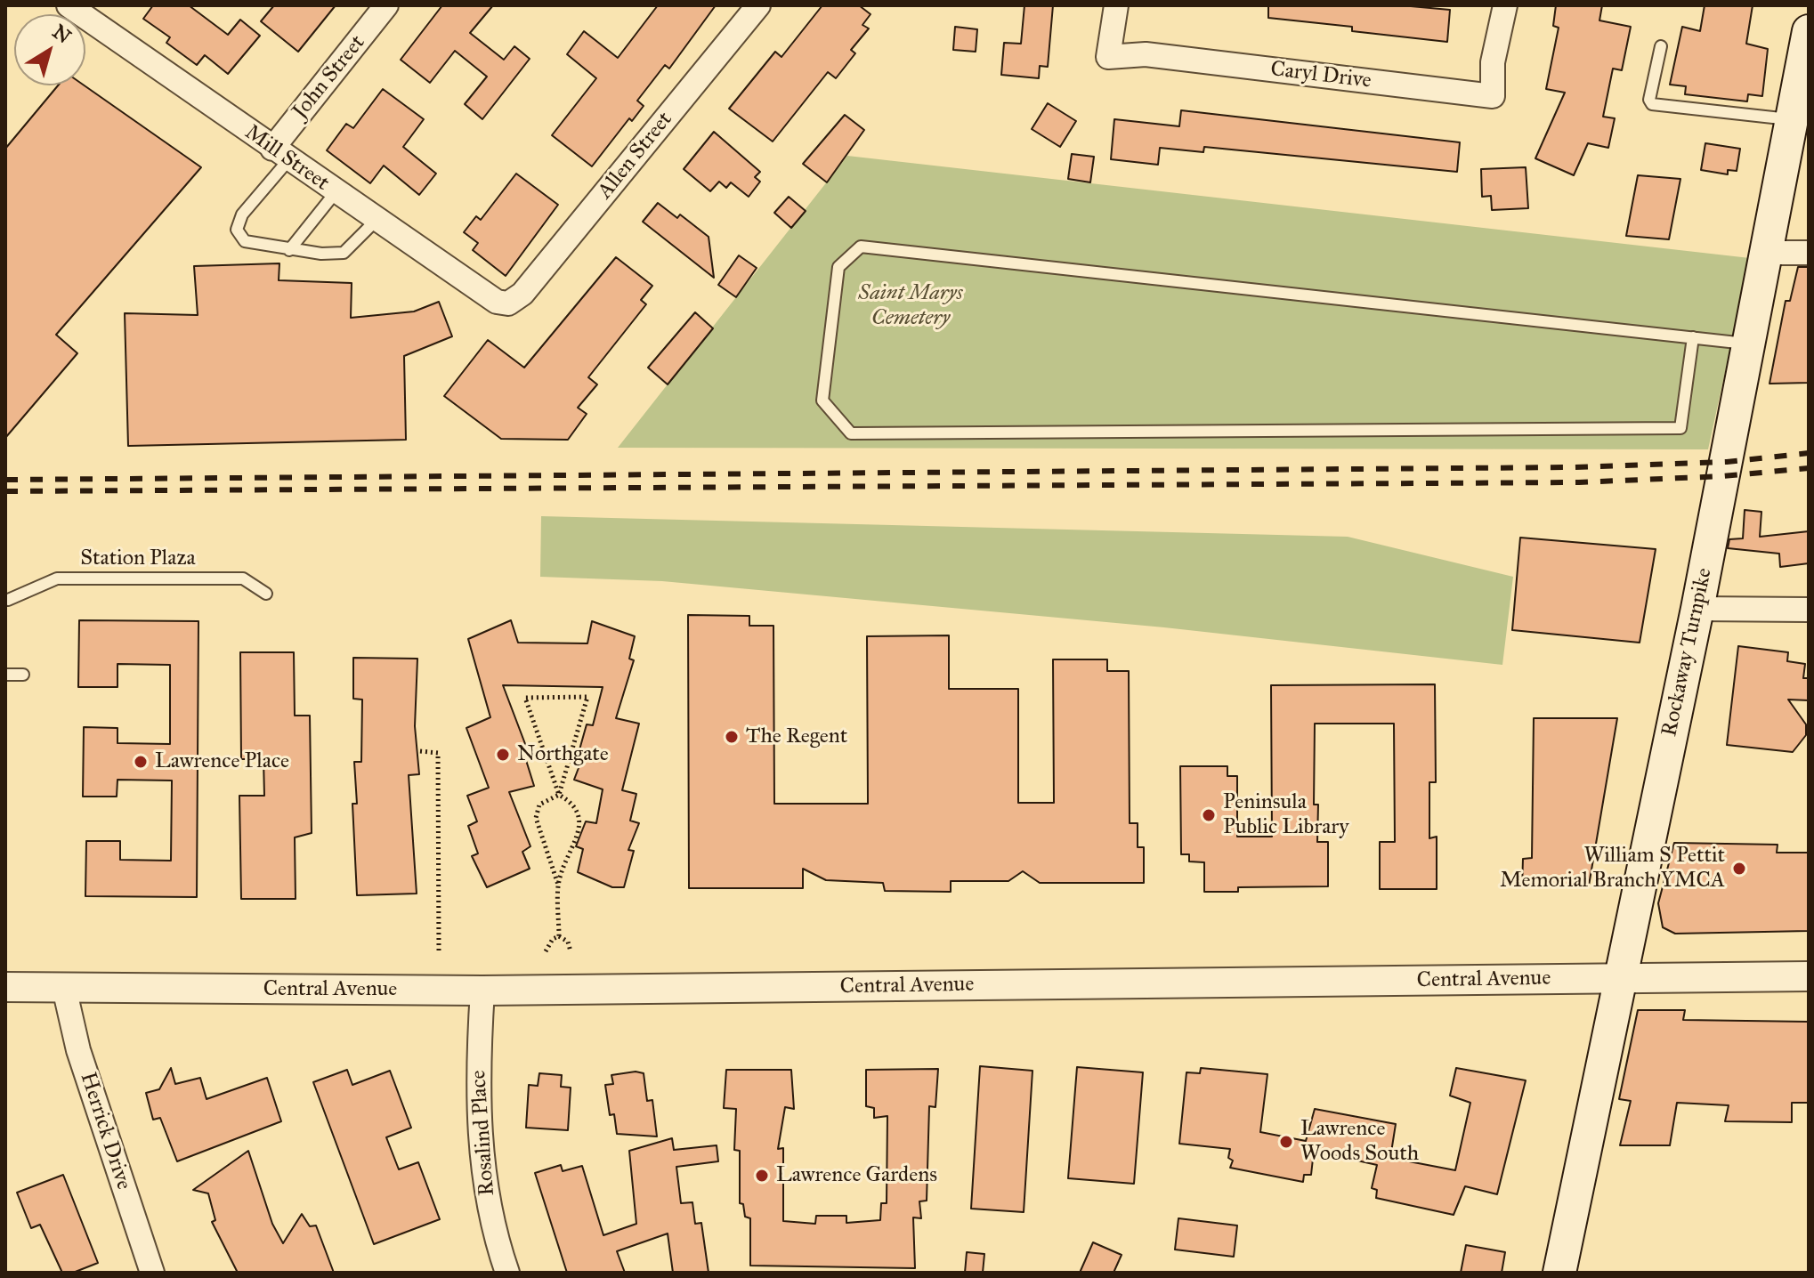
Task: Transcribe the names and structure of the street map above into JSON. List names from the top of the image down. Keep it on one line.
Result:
{"streets":{"main road":["Rockaway Turnpike"],"street":["Caryl Drive","John Street","Allen Street","Mill Street","Central Avenue","Herrick Drive","Rosalind Place"],"lane":["Station Plaza"]},"crossings":[["John Street","Mill Street"],["Allen Street","Mill Street"],["Rockaway Turnpike","Central Avenue"],["Central Avenue","Herrick Drive"],["Central Avenue","Rosalind Place"]],"parks":["Saint Marys Cemetery"],"places":["The Regent","Northgate","Lawrence Place","Peninsula Public Library","William S Pettit Memorial Branch YMCA","Lawrence Woods South","Lawrence Gardens"],"north":"top right"}
